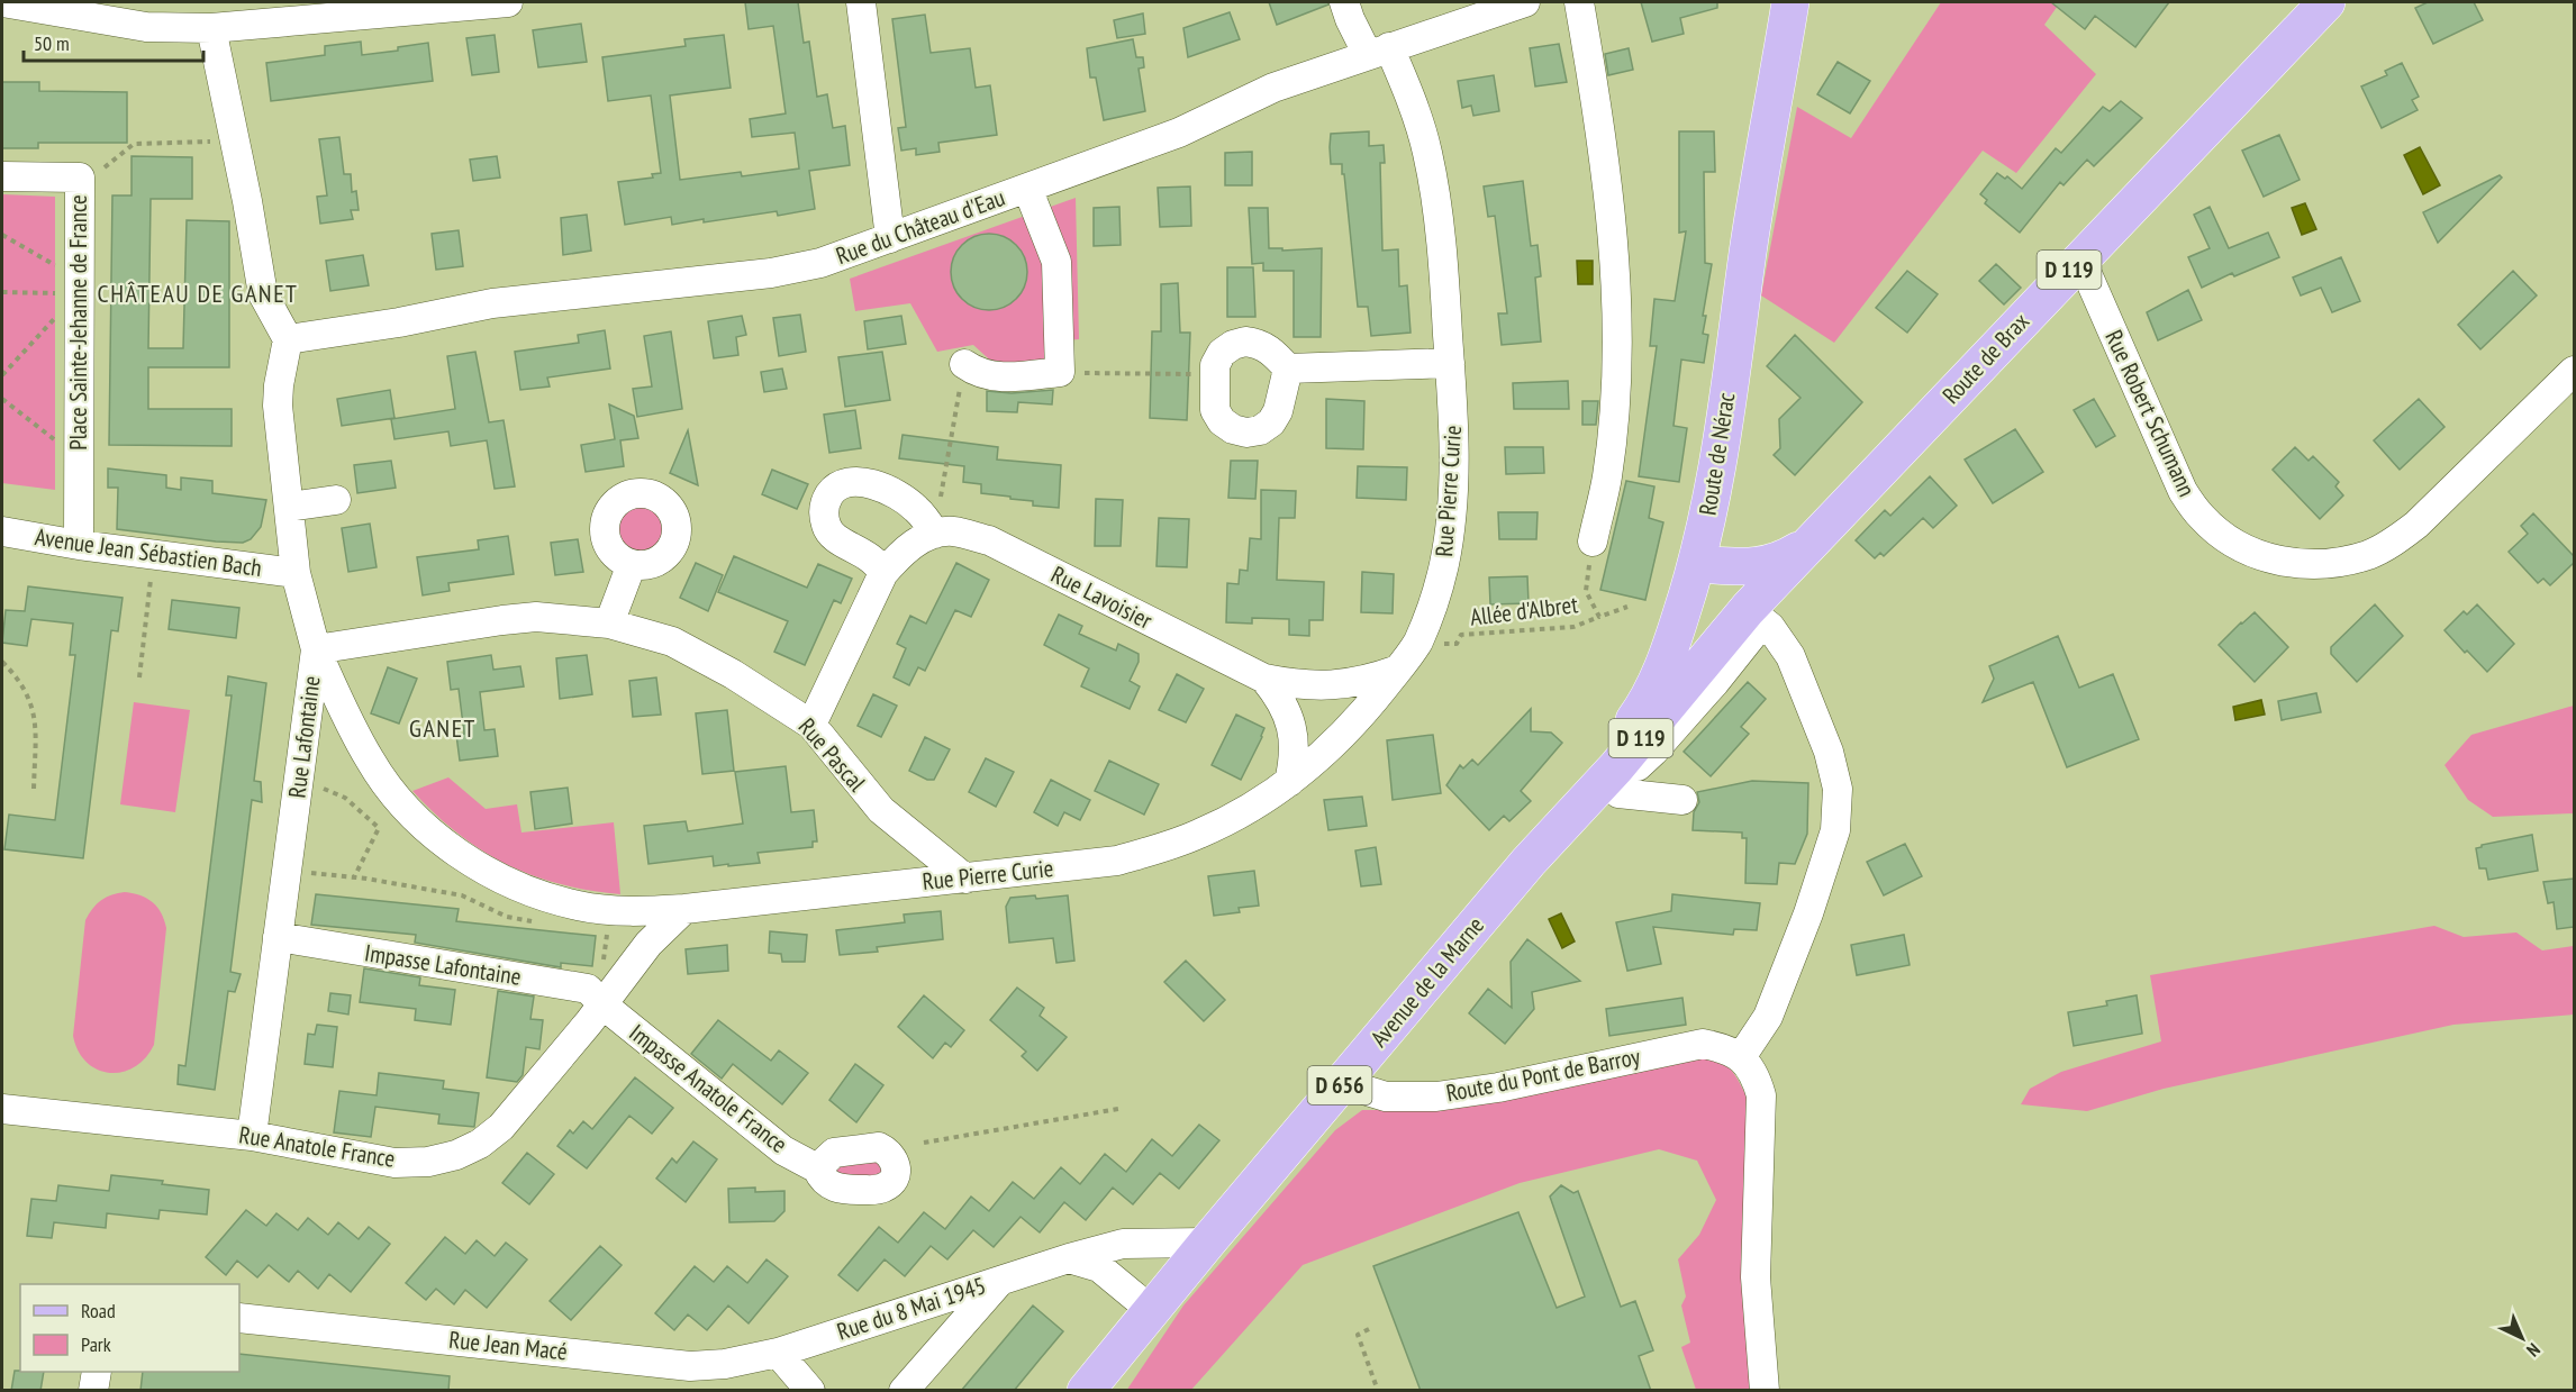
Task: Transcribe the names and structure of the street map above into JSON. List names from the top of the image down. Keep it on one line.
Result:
{"streets":{"main road":["D 119","Route de Brax","Route de Nérac","Avenue de la Marne","D 656"],"street":["Rue du Château d'Eau","Place Sainte-Jehanne de France","Rue Robert Schumann","Rue Pierre Curie","Avenue Jean Sébastien Bach","Rue Lavoisier","Rue Lafontaine","Rue Pascal","Impasse Lafontaine","Route du Pont de Barroy","Impasse Anatole France","Rue Anatole France","Rue du 8 Mai 1945","Rue Jean Macé"],"path":["Allée d'Albret"]},"crossings":[["Rue du Château d'Eau","Rue Pierre Curie"],["Rue du Château d'Eau","Rue Lafontaine"],["Place Sainte-Jehanne de France","Avenue Jean Sébastien Bach"],["Route de Brax","Rue Robert Schumann"],["Route de Brax","Route de Nérac"],["Route de Brax","Avenue de la Marne"],["Route de Nérac","Avenue de la Marne"],["Rue Pierre Curie","Rue Lavoisier"],["Rue Pierre Curie","Allée d'Albret"],["Rue Pierre Curie","Rue Lafontaine"],["Rue Pierre Curie","Rue Pascal"],["Rue Pierre Curie","Rue Anatole France"],["Avenue Jean Sébastien Bach","Rue Lafontaine"],["Rue Lafontaine","Rue Pascal"],["Rue Lafontaine","Impasse Lafontaine"],["Rue Lafontaine","Rue Anatole France"],["Impasse Lafontaine","Impasse Anatole France"],["Impasse Lafontaine","Rue Anatole France"],["Avenue de la Marne","Route du Pont de Barroy"],["Avenue de la Marne","Rue du 8 Mai 1945"],["Impasse Anatole France","Rue Anatole France"],["Rue du 8 Mai 1945","Rue Jean Macé"]],"districts":["CHÂTEAU DE GANET","GANET"],"legend":["Road","Park"],"scale_bar":"50 m","north":"bottom right"}
